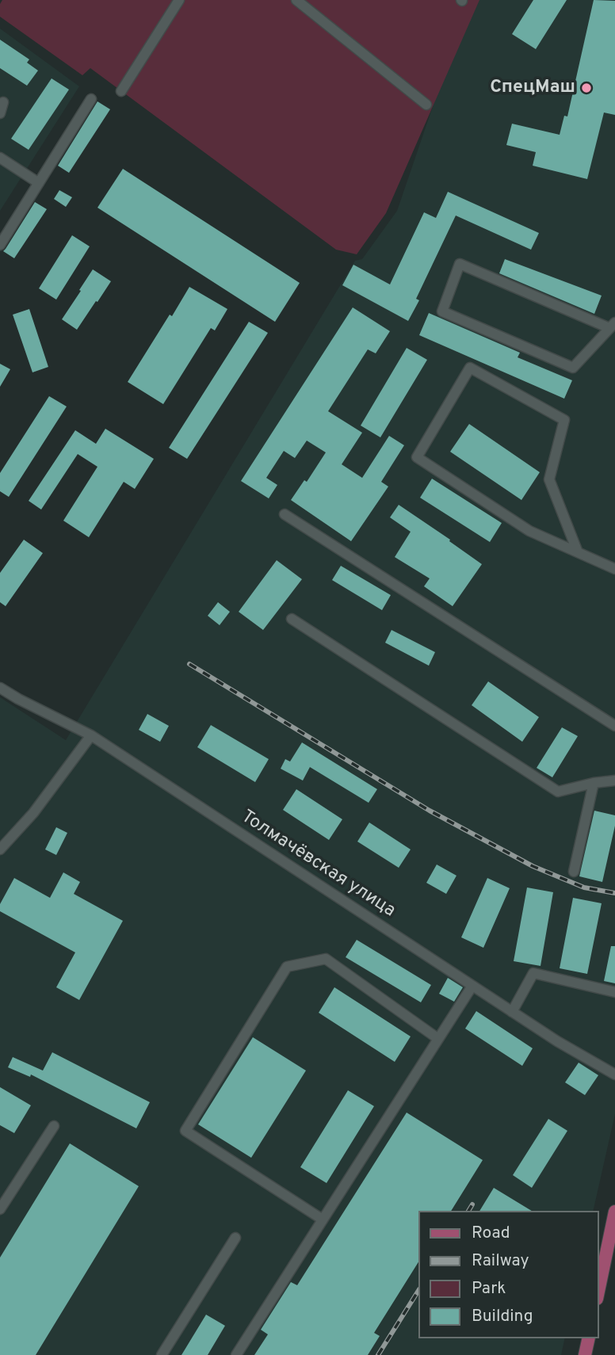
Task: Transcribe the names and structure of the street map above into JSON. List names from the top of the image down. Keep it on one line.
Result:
{"streets":{"street":["Толмачёвская улица"]},"places":["СпецМаш"],"legend":["Road","Railway","Park","Building"]}
